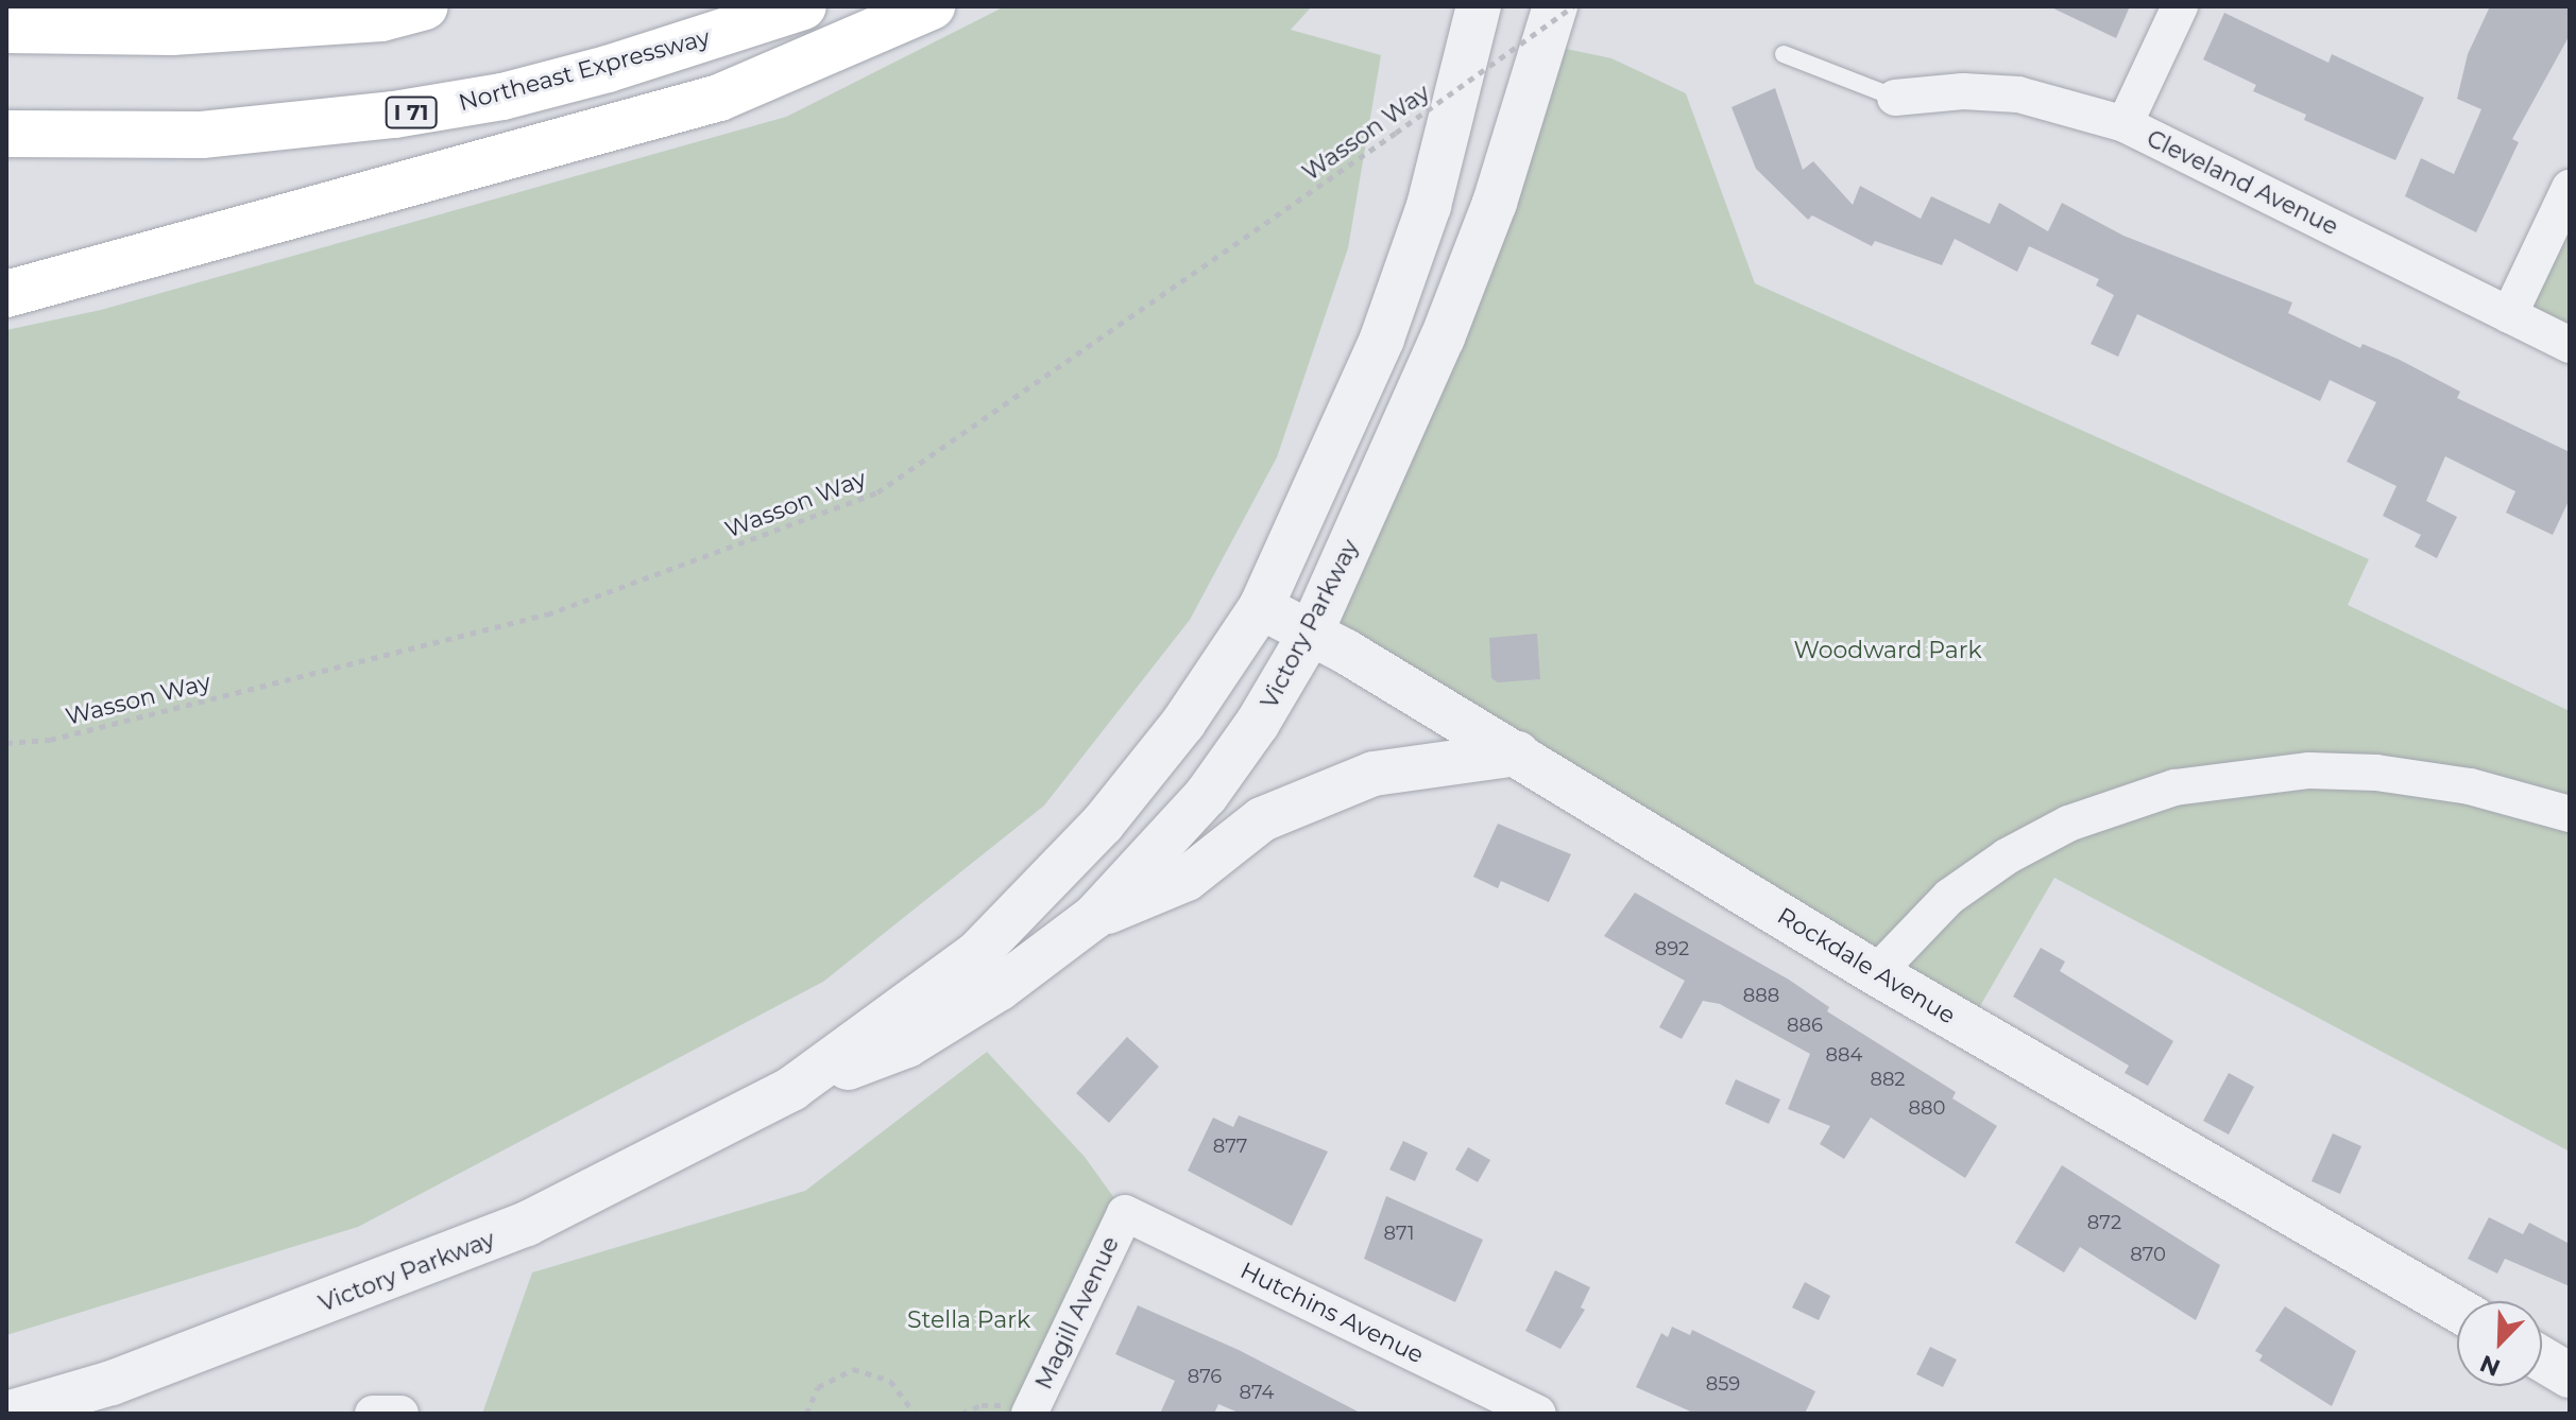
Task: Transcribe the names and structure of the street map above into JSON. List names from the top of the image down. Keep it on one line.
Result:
{"streets":{"highway":["Northeast Expressway","I 71"],"street":["Cleveland Avenue","Victory Parkway","Rockdale Avenue","Magill Avenue","Hutchins Avenue"],"path":["Wasson Way"]},"crossings":[["Victory Parkway","Rockdale Avenue"],["Magill Avenue","Hutchins Avenue"]],"parks":["Woodward Park","Stella Park"],"house_numbers":["892","888","886","884","882","880","877","872","871","870","876","859","874"],"north":"bottom left"}
